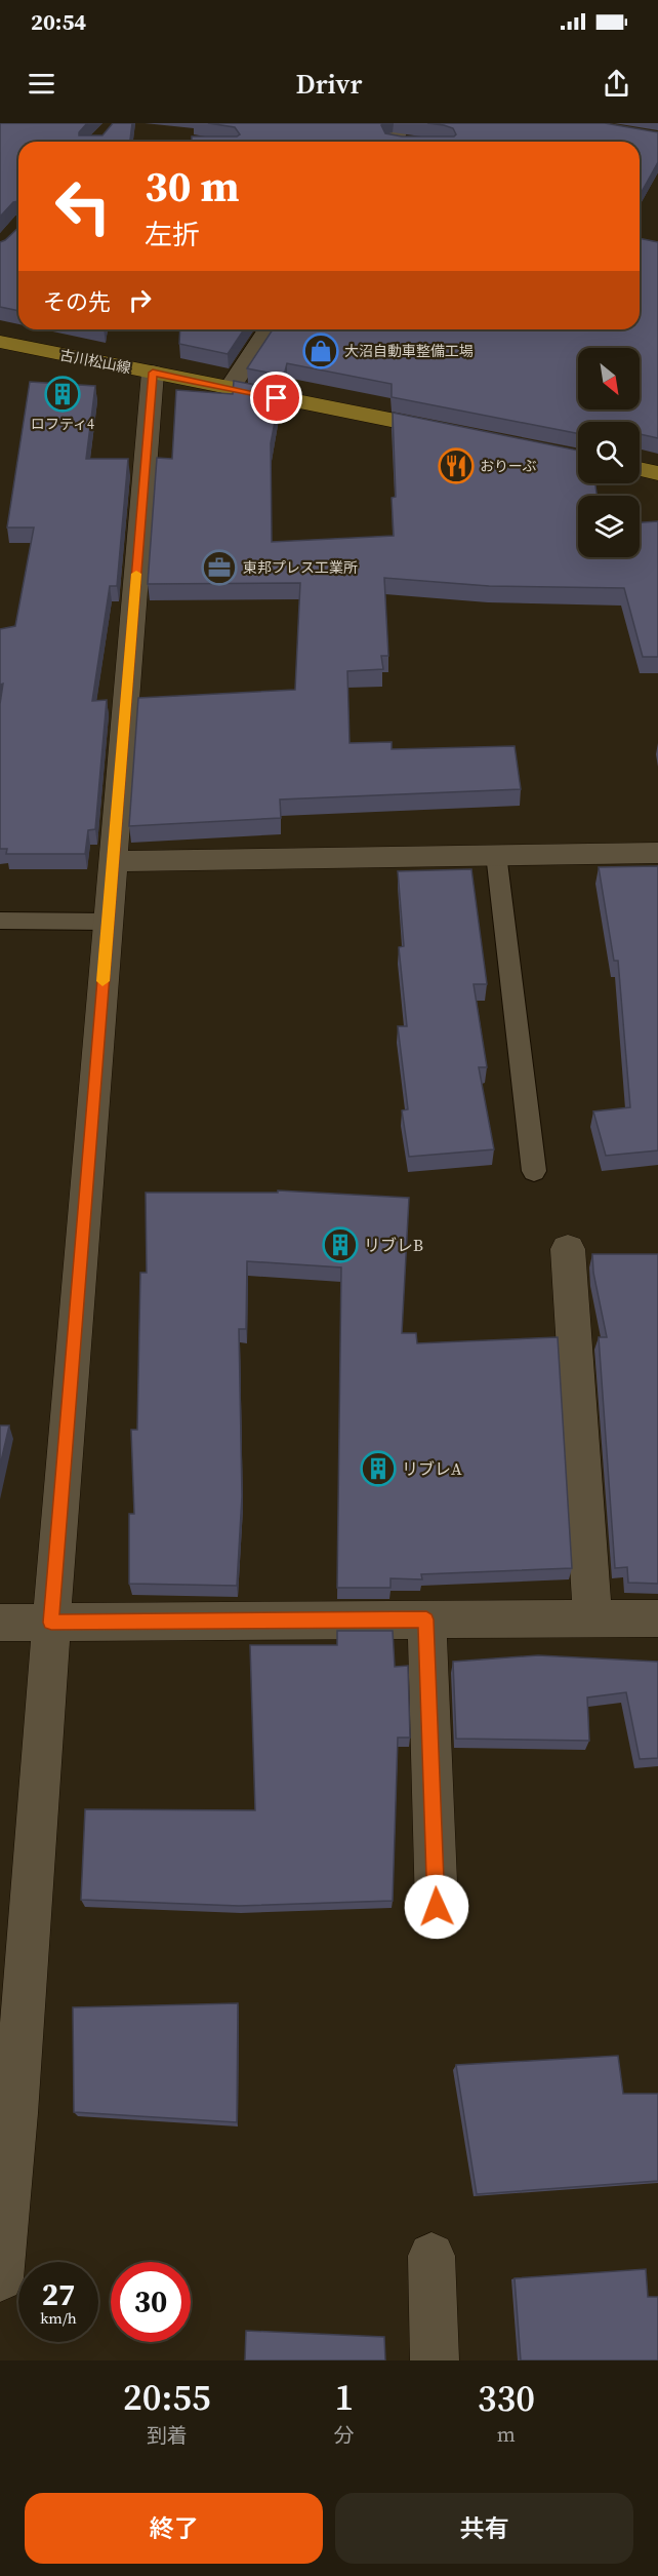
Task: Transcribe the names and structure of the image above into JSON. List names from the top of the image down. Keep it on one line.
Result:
{"streets":{"main road":["古川松山線"]},"places":{"shop":["大沼自動車整備工場"],"building":["ロフティ4","リブレB","リブレA"],"restaurant":["おりーぶ"],"office":["東邦プレス工業所"]},"north":"bottom right","page":{"status":"20:54","header":"Drivr","turn":["30 m","左折"],"then":"その先","speed":"27 km/h","limit":"30","eta":["20:55","到着","1","分","330","m"],"buttons":["終了","共有"]}}
